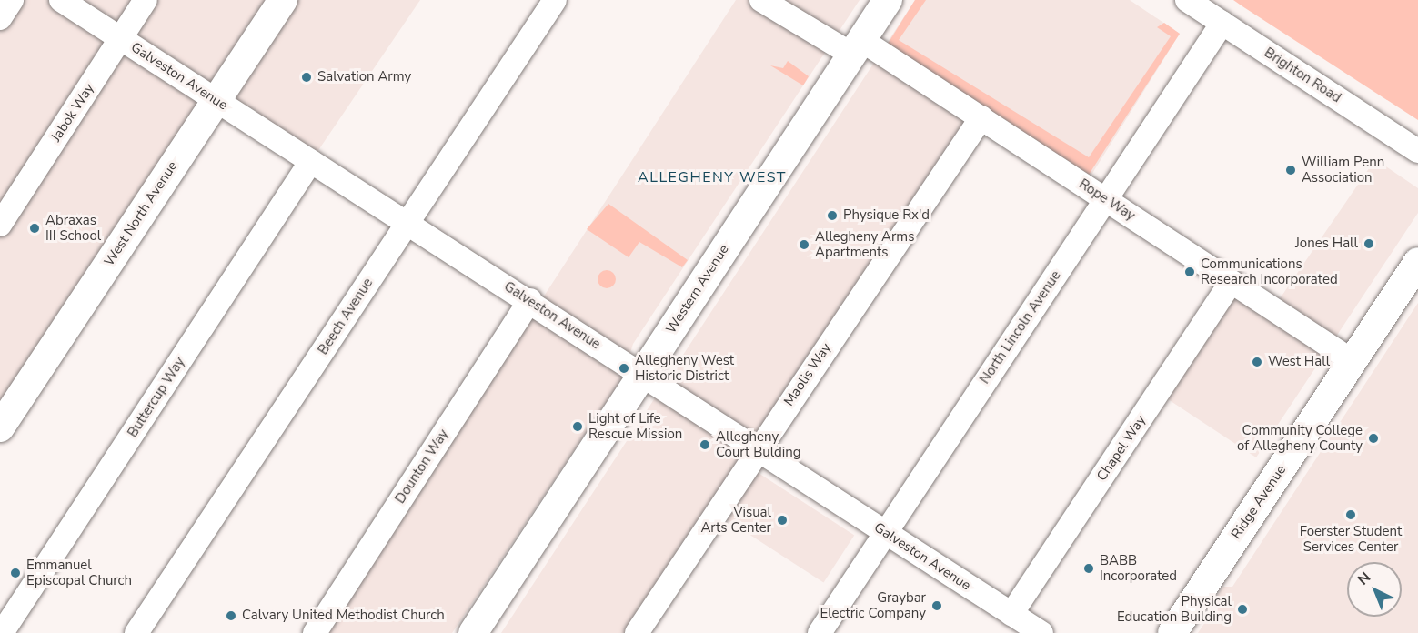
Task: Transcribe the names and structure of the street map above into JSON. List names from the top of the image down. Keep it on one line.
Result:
{"streets":{"main road":["West North Avenue","Western Avenue","Ridge Avenue"],"street":["Brighton Road","Galveston Avenue","Jabok Way","Rope Way","Beech Avenue","North Lincoln Avenue","Maolis Way","Buttercup Way","Chapel Way","Dounton Way"]},"crossings":[["Brighton Road","North Lincoln Avenue"],["Galveston Avenue","Jabok Way"],["Galveston Avenue","West North Avenue"],["Galveston Avenue","Western Avenue"],["Galveston Avenue","Beech Avenue"],["Galveston Avenue","North Lincoln Avenue"],["Galveston Avenue","Maolis Way"],["Galveston Avenue","Buttercup Way"],["Galveston Avenue","Chapel Way"],["Galveston Avenue","Dounton Way"],["Rope Way","Western Avenue"],["Rope Way","North Lincoln Avenue"],["Rope Way","Maolis Way"],["Rope Way","Chapel Way"],["Rope Way","Ridge Avenue"]],"districts":["ALLEGHENY WEST"],"places":["Salvation Army","William Penn Association","Physique Rx'd","Abraxas III School","Jones Hall","Allegheny Arms Apartments","Communications Research Incorporated","West Hall","Allegheny West Historic District","Light of Life Rescue Mission","Community College of Allegheny County","Allegheny Court Bulding","Foerster Student Services Center","Visual Arts Center","BABB Incorporated","Emmanuel Episcopal Church","Graybar Electric Company","Physical Education Building","Calvary United Methodist Church"],"north":"top left"}
